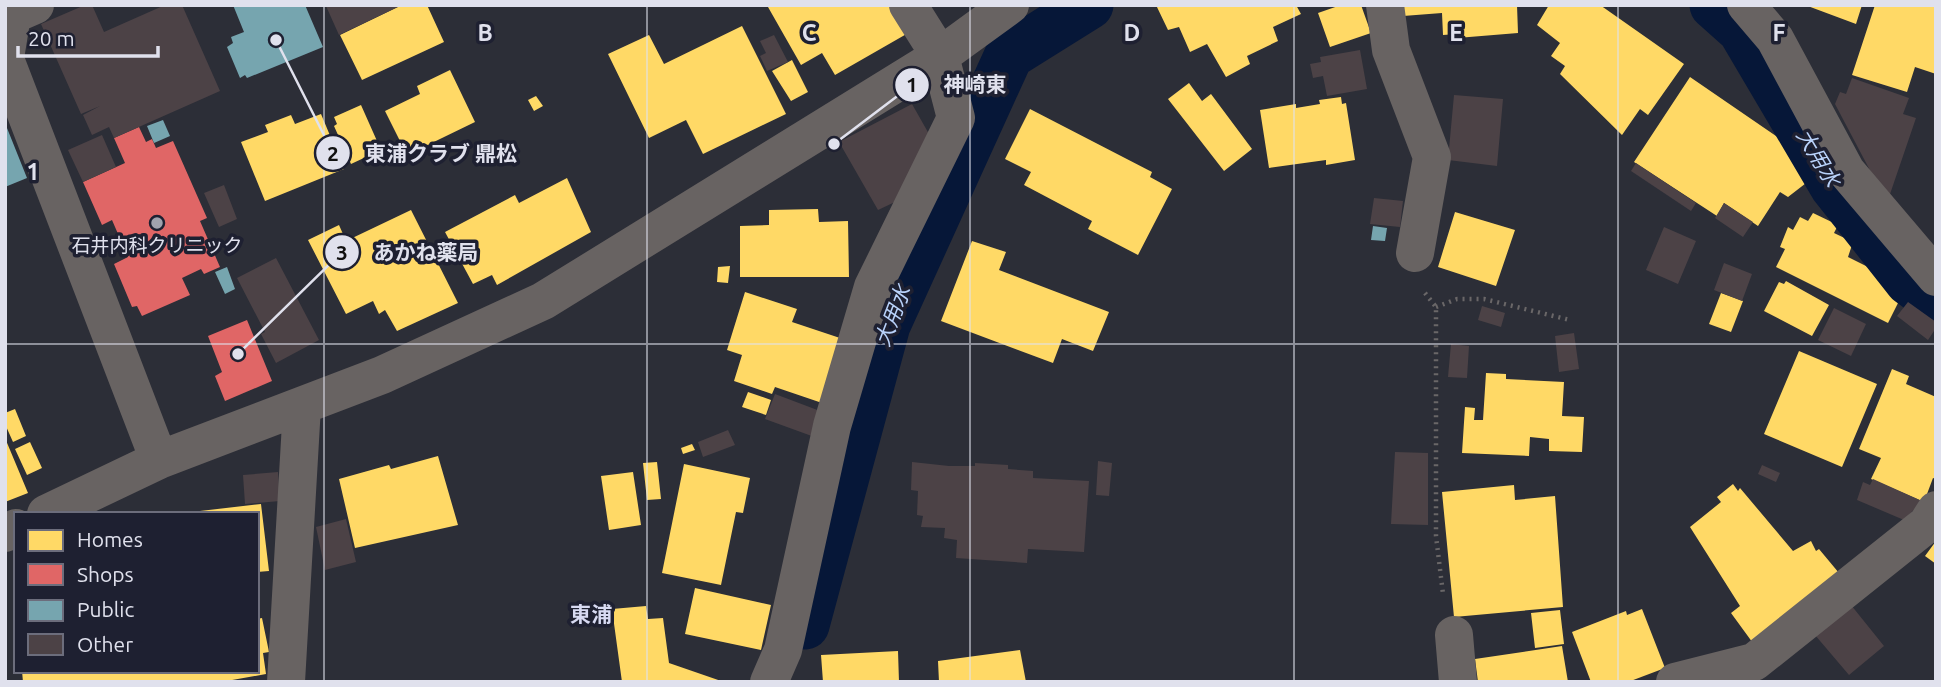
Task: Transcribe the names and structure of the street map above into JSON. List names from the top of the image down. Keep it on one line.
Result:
{"districts":["東浦"],"water":["大用水"],"places":["東浦クラブ 鼎松","神崎東","石井内科クリニック","あかね薬局"],"legend":["Homes","Shops","Public","Other"],"scale_bar":"20 m","grid":{"columns":["B","C","D","E","F"],"rows":["1"]}}
